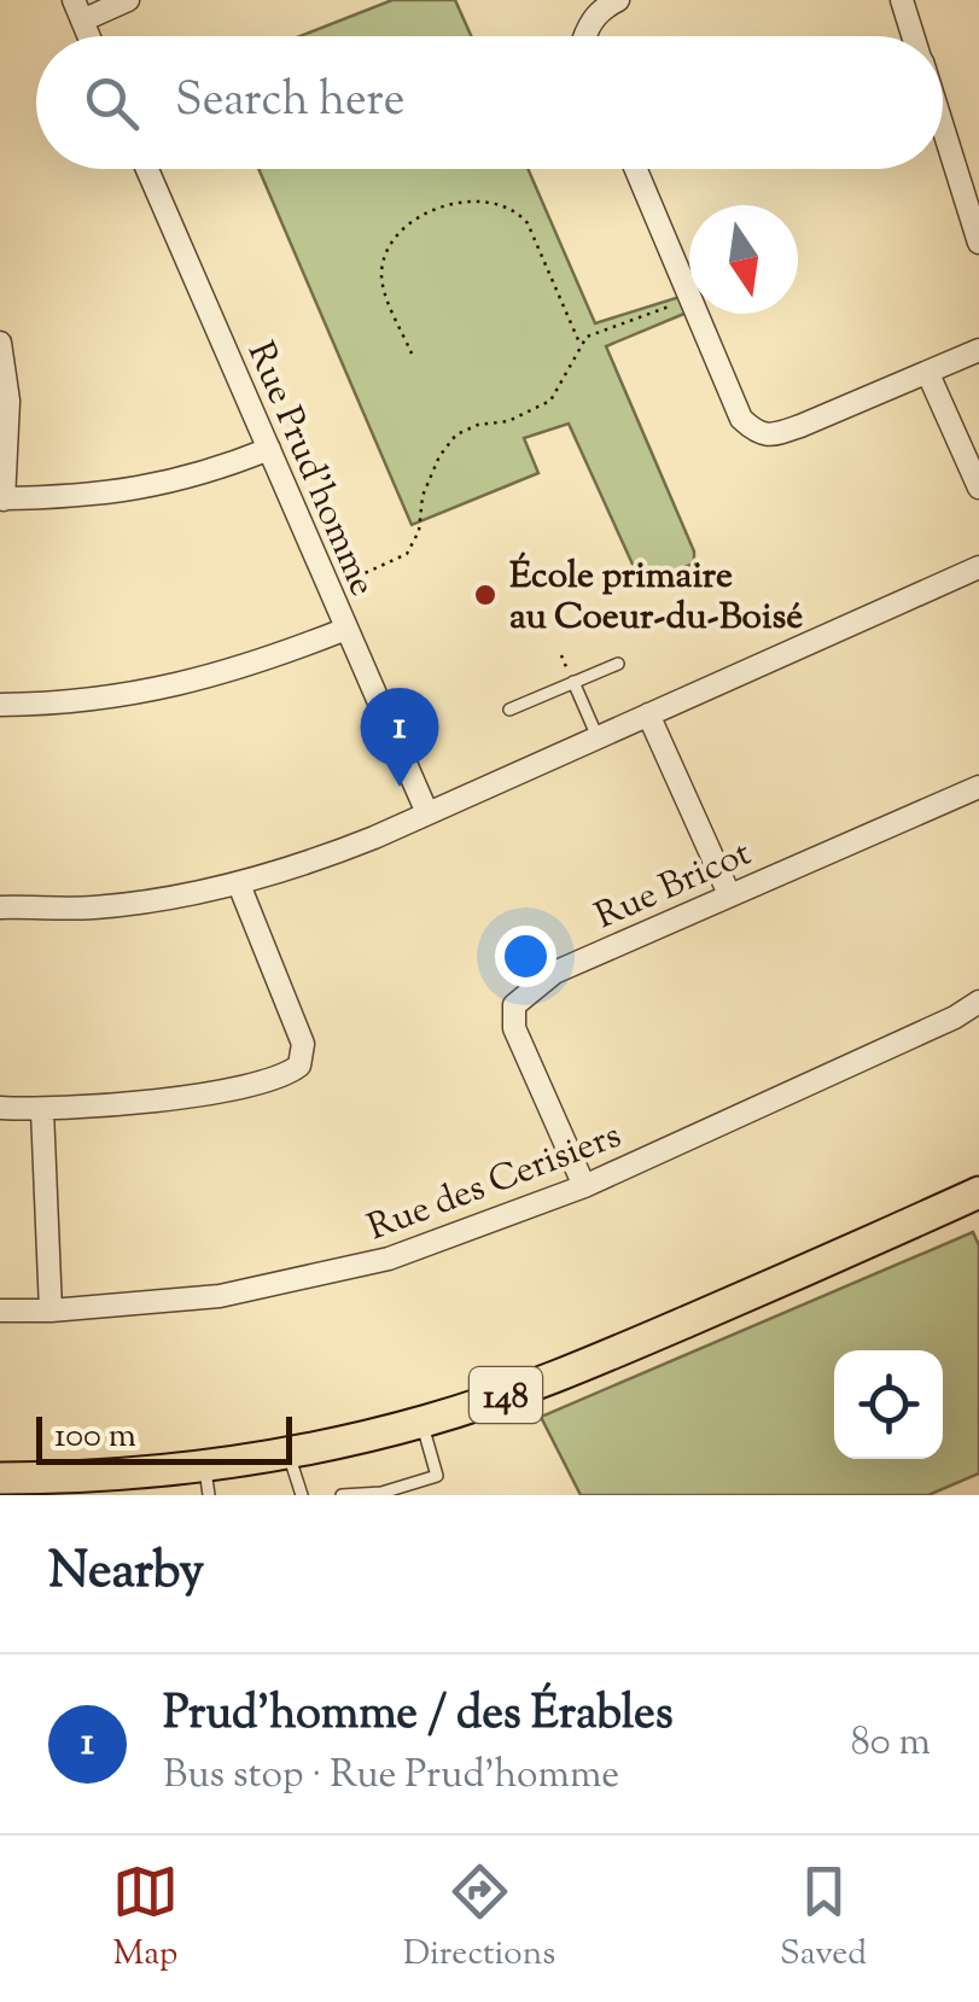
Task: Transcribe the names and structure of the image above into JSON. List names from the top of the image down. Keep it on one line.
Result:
{"streets":{"main road":["148"],"street":["Rue Prud'homme","Rue Bricot","Rue des Cerisiers"]},"crossings":[["Rue Bricot","Rue des Cerisiers"]],"places":["École primaire au Coeur‑du‑Boisé"],"scale_bar":"100 m","north":"bottom","page":{"search":"Search here","pins":"1","scale":"100 m","heading":"Nearby","list":[{"mark":"1","name":"Prud'homme / des Érables","note":"Bus stop · Rue Prud'homme","value":"80 m"}],"nav":["Map","Directions","Saved"]}}
